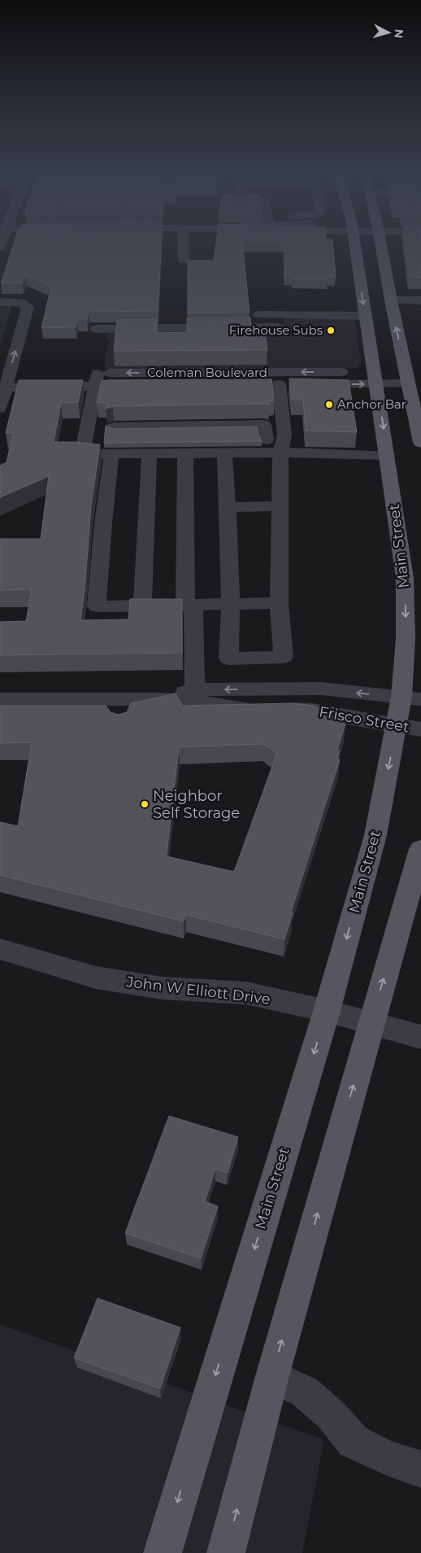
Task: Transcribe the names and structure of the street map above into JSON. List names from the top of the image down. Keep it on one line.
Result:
{"streets":{"main road":["Main Street"],"street":["Coleman Boulevard","Frisco Street","John W Elliott Drive"]},"crossings":[["Coleman Boulevard","Main Street"],["Main Street","Frisco Street"],["Main Street","John W Elliott Drive"]],"places":["Firehouse Subs","Anchor Bar","Neighbor Self Storage"],"north":"right"}
